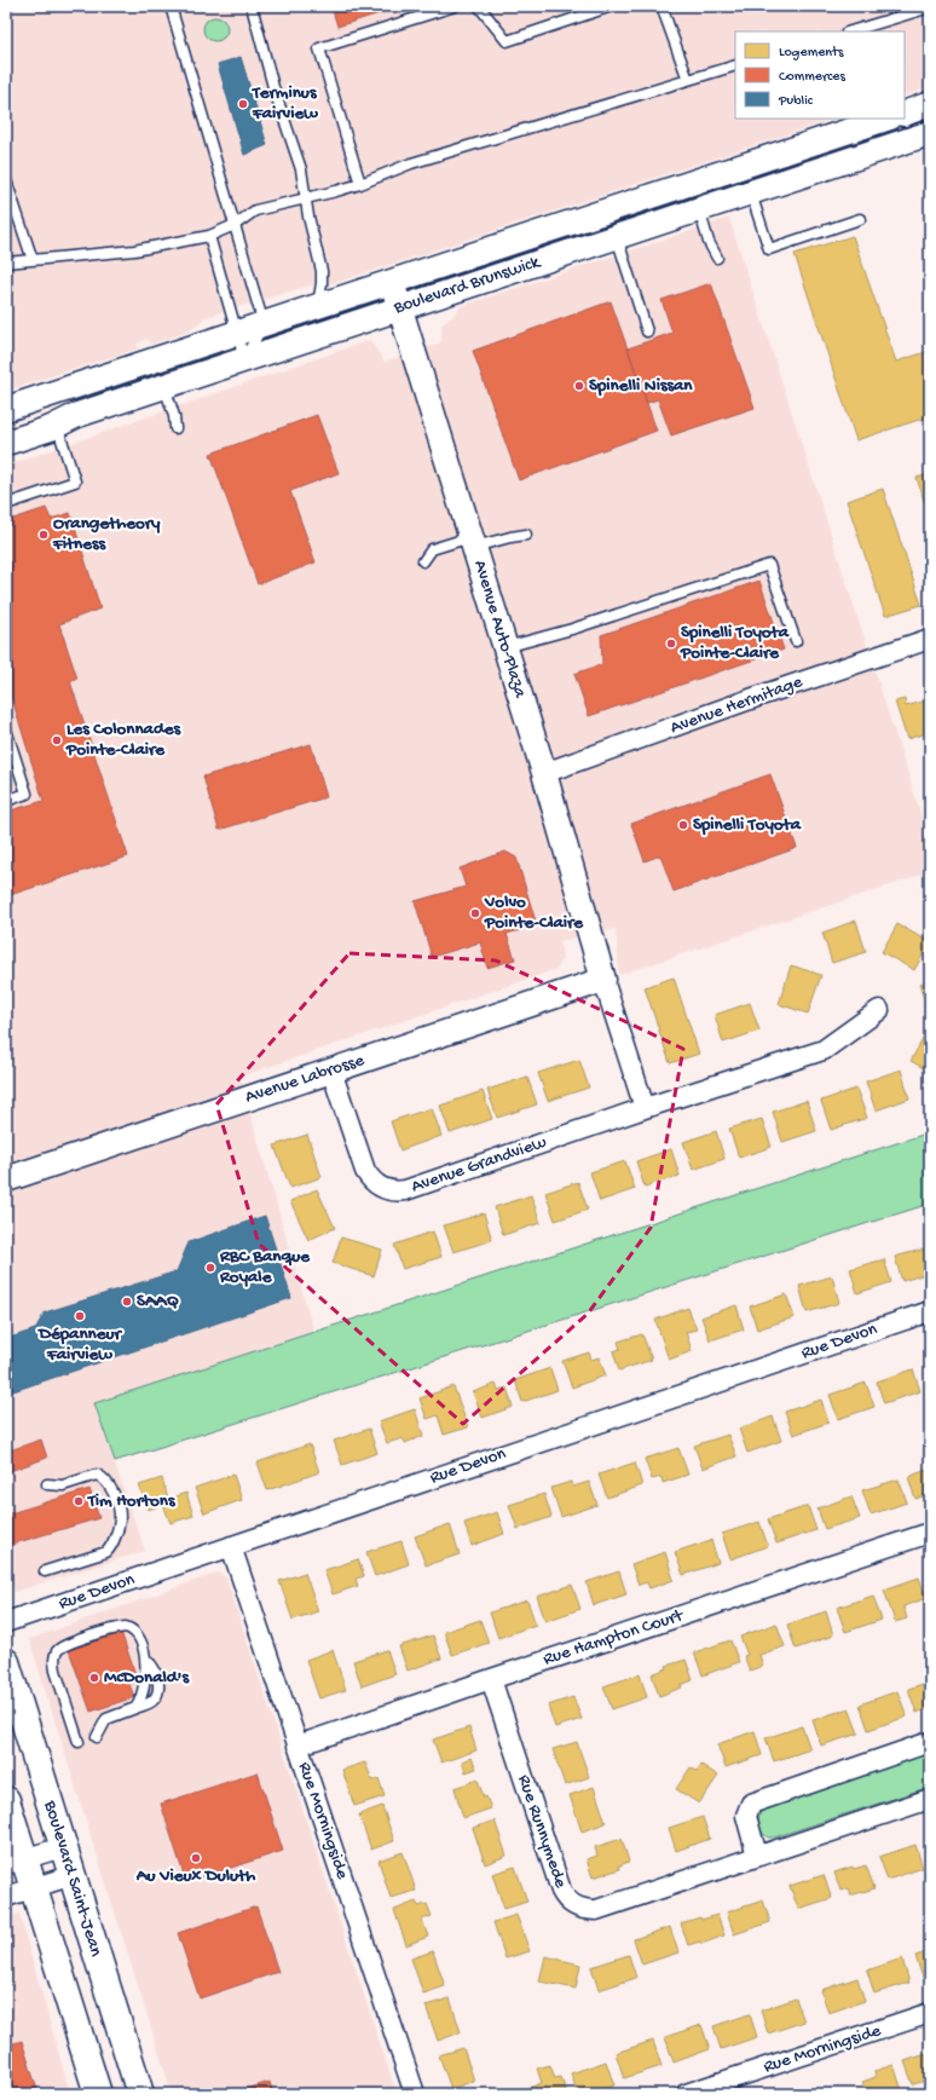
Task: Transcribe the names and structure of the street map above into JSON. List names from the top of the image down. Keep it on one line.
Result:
{"streets":{"main road":["Boulevard Saint-Jean"],"street":["Boulevard Brunswick","Avenue Auto-Plaza","Avenue Hermitage","Avenue Labrosse","Avenue Grandview","Rue Devon","Rue Hampton Court","Rue Morningside","Rue Runnymede"]},"crossings":[["Boulevard Brunswick","Avenue Auto-Plaza"],["Avenue Auto-Plaza","Avenue Hermitage"],["Avenue Auto-Plaza","Avenue Labrosse"],["Avenue Labrosse","Avenue Grandview"],["Rue Devon","Rue Morningside"],["Rue Hampton Court","Rue Morningside"],["Rue Hampton Court","Rue Runnymede"]],"places":["Terminus Fairview","Spinelli Nissan","Orangetheory Fitness","Spinelli Toyota Pointe-Claire","Les Colonnades Pointe-Claire","Spinelli Toyota","Volvo Pointe-Claire","RBC Banque Royale","SAAQ","Dépanneur Fairview","Tim Hortons","McDonald's","Au Vieux Duluth"],"legend":["Logements","Commerces","Public"]}
